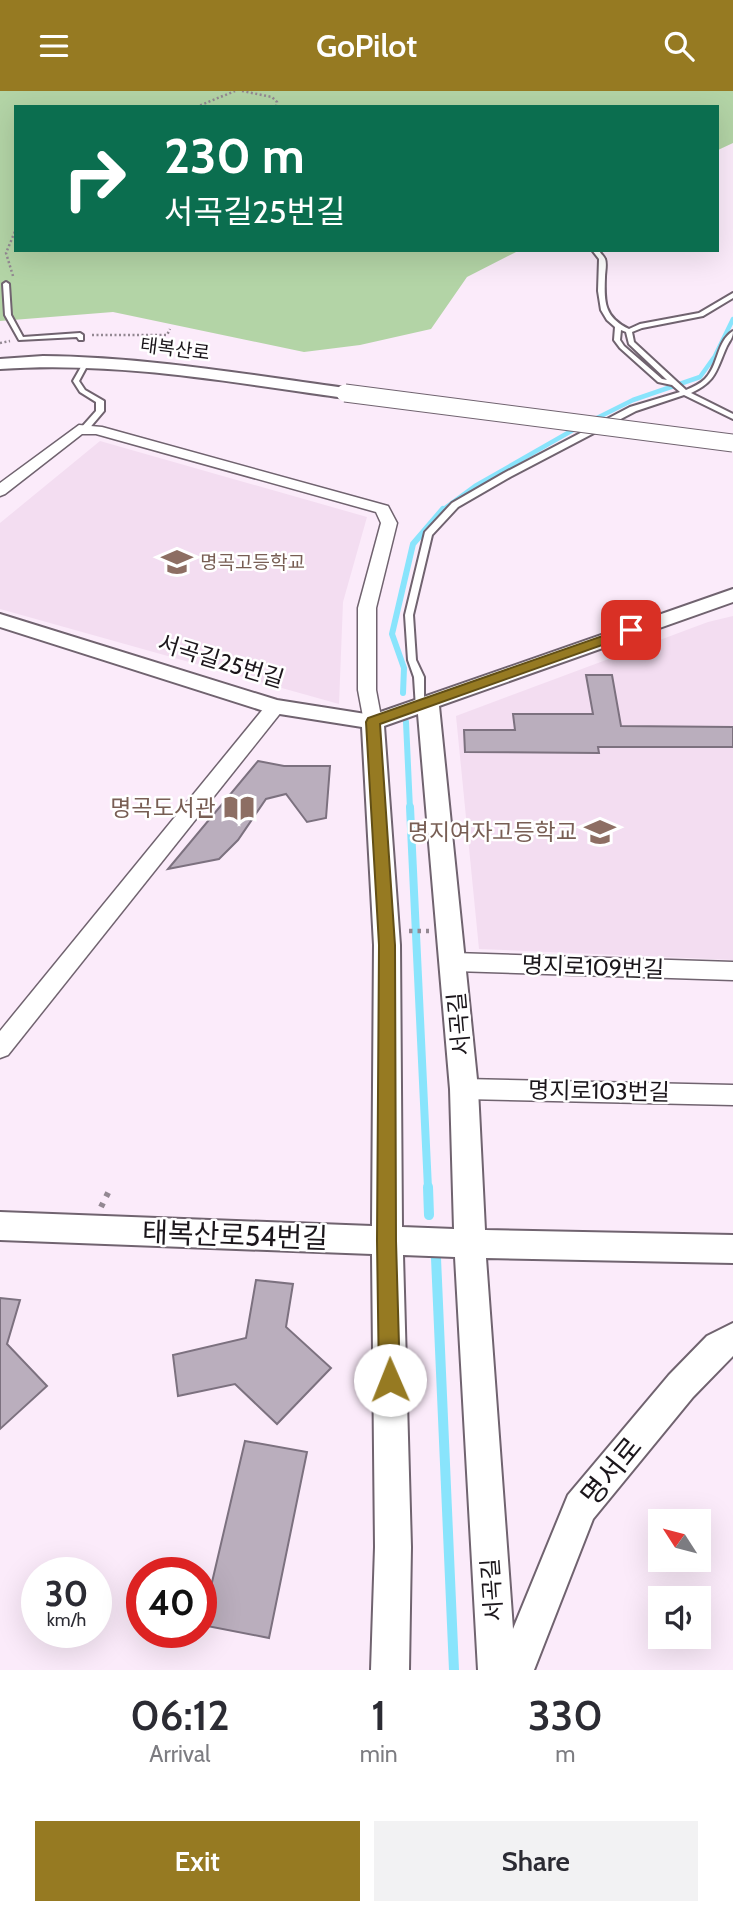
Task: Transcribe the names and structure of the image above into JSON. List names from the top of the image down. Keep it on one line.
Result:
{"streets":{"street":["태복산로","서곡길25번길","명지로109번길","서곡길","명지로103번길","태복산로54번길","명서로"]},"crossings":[["서곡길25번길","서곡길"],["명지로109번길","서곡길"],["서곡길","명지로103번길"],["서곡길","태복산로54번길"]],"places":{"school or university":["명곡고등학교","명지여자고등학교"],"library":["명곡도서관"]},"north":"top left","page":{"header":"GoPilot","turn":["230 m","서곡길25번길"],"speed":"30 km/h","limit":"40","eta":["06:12","Arrival","1","min","330","m"],"buttons":["Exit","Share"]}}
